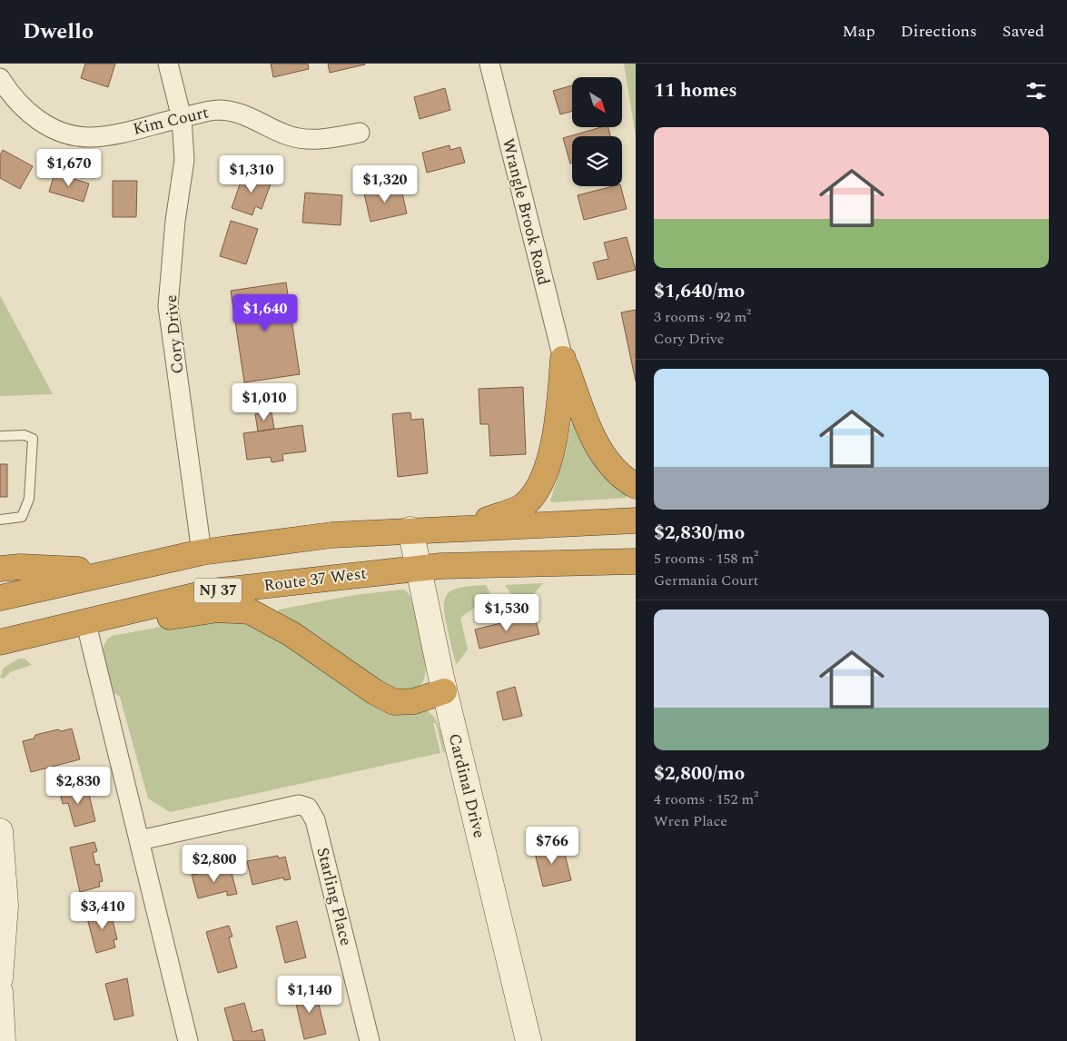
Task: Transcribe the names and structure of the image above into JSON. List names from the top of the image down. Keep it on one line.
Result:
{"streets":{"highway":["Route 37 West","NJ 37"],"street":["Kim Court","Wrangle Brook Road","Cory Drive","Cardinal Drive","Starling Place"]},"crossings":[["Kim Court","Cory Drive"],["Route 37 West","Cardinal Drive"]],"north":"bottom right","page":{"header":"Dwello","nav":["Map","Directions","Saved"],"heading":"11 homes","list":[{"name":"$1,640/mo","note":"3 rooms · 92 m² · Cory Drive"},{"name":"$2,830/mo","note":"5 rooms · 158 m² · Germania Court"},{"name":"$2,800/mo","note":"4 rooms · 152 m² · Wren Place"}],"price":["$1,670","$1,310","$1,320","$1,640","$1,010","$1,530","$2,830","$766","$2,800","$3,410","$1,140"]}}
